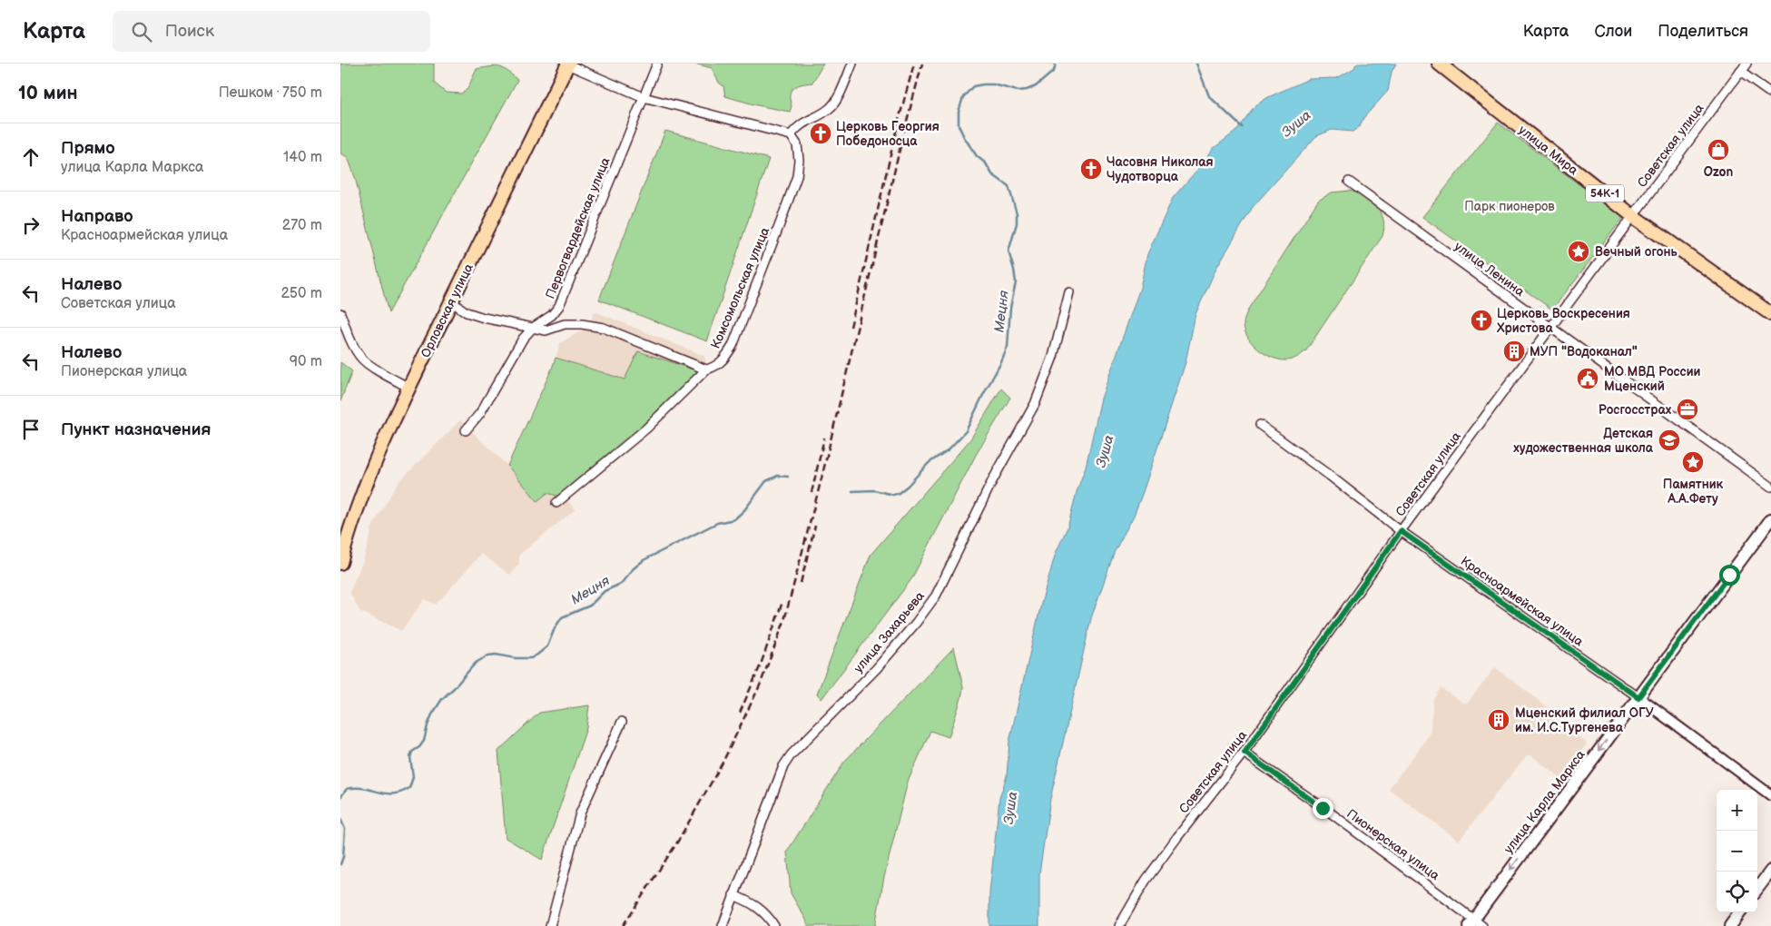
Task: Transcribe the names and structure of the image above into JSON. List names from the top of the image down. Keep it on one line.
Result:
{"streets":{"main road":["улица Мира","54К-1","Орловская улица","улица Карла Маркса"],"street":["Советская улица","Первогвардейская улица","улица Ленина","Комсомольская улица","Красноармейская улица","улица Захарьева","Пионерская улица"]},"crossings":[["Советская улица","улица Мира"],["Советская улица","улица Ленина"],["Советская улица","Красноармейская улица"],["Советская улица","Пионерская улица"],["Красноармейская улица","улица Карла Маркса"],["улица Карла Маркса","Пионерская улица"]],"one_way":["улица Карла Маркса"],"water":["Зуша","Мецня"],"parks":["Парк пионеров"],"places":{"church":["Церковь Георгия Победоносца","Часовня Николая Чудотворца","Церковь Воскресения Христова"],"shop":["Ozon"],"place":["Вечный огонь","Памятник А.А.Фету"],"building":["МУП \"Водоканал\"","Мценский филиал ОГУ им. И.С.Тургенева"],"public building":["МО МВД России Мценский"],"office":["Росгосстрах"],"school or university":["Детская художественная школа"]},"page":{"header":"Карта","search":"Поиск","nav":["Карта","Слои","Поделиться"],"heading":["10 мин","Пешком · 750 m"],"list":[["Прямо","улица Карла Маркса","140 m"],["Направо","Красноармейская улица","270 m"],["Налево","Советская улица","250 m"],["Налево","Пионерская улица","90 m"],"Пункт назначения"],"map_buttons":["+","−"]}}
